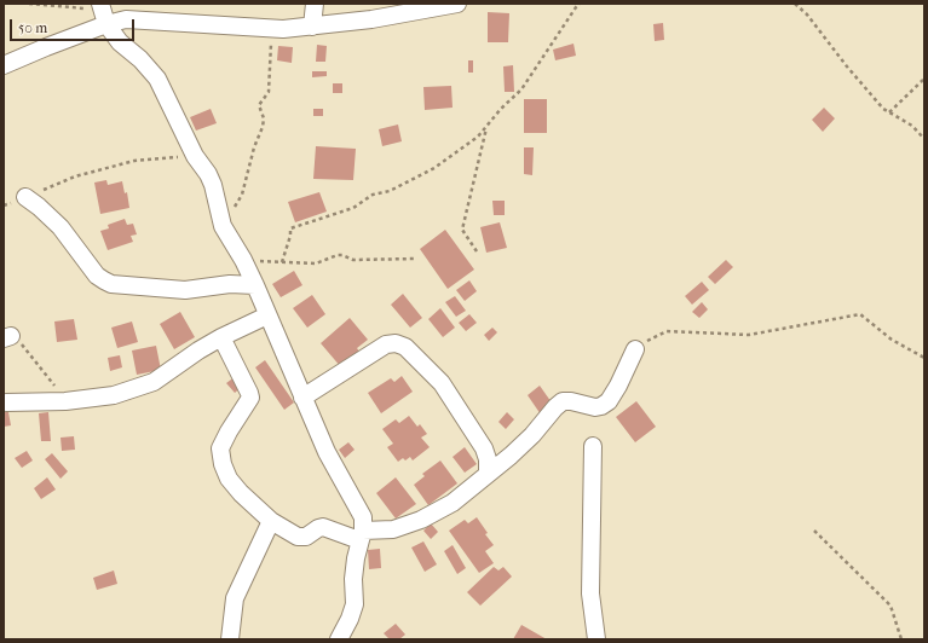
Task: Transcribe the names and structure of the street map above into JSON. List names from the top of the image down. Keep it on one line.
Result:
{"scale_bar":"50 m"}
